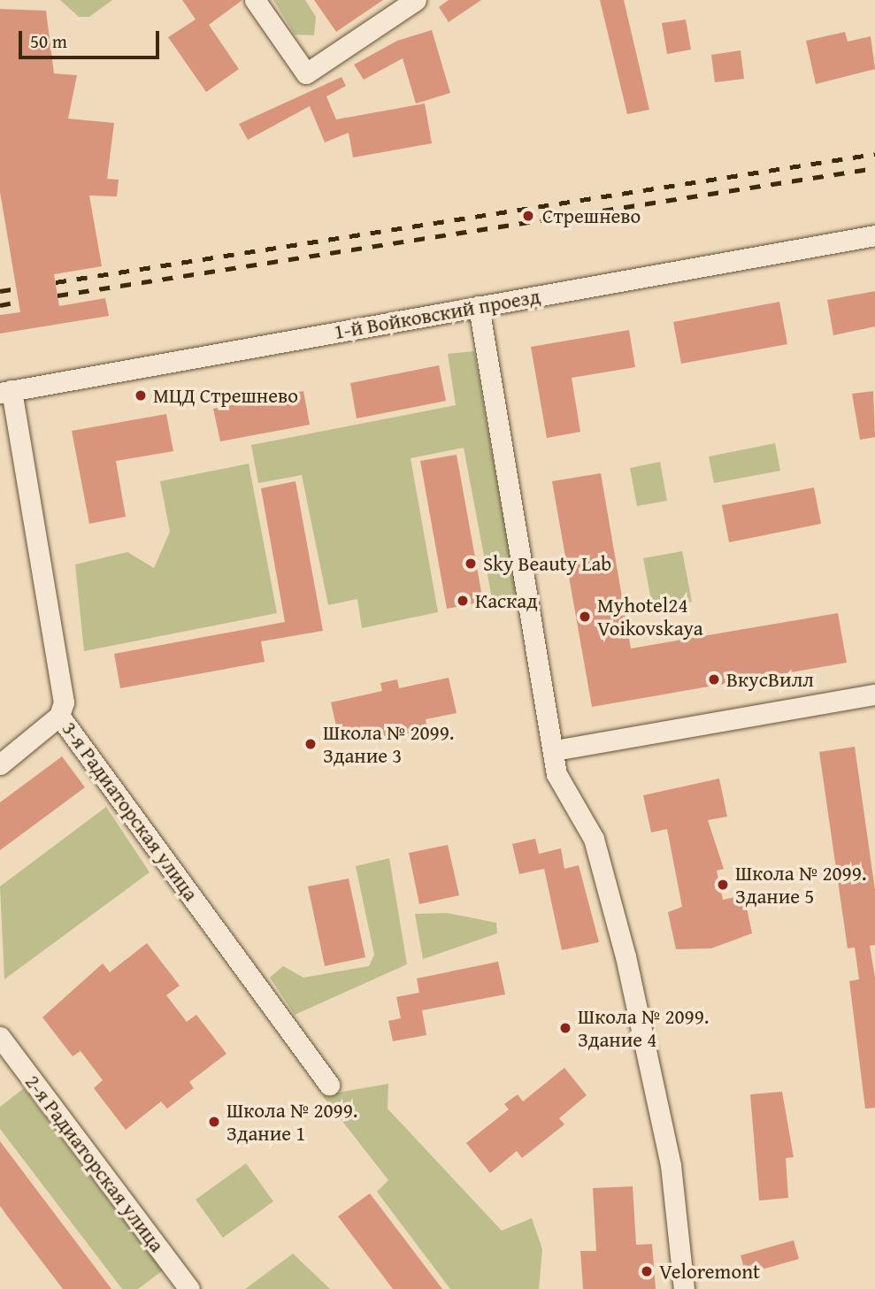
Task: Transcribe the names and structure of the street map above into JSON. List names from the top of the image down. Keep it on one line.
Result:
{"streets":{"street":["1-й Войковский проезд","3-я Радиаторская улица","2-я Радиаторская улица"]},"crossings":[["1-й Войковский проезд","3-я Радиаторская улица"]],"places":["Стрешнево","МЦД Стрешнево","Sky Beauty Lab","Каскад","Myhotel24 Voikovskaya","ВкусВилл","Школа № 2099. Здание 3","Школа № 2099. Здание 5","Школа № 2099. Здание 4","Школа № 2099. Здание 1","Veloremont"],"scale_bar":"50 m"}
